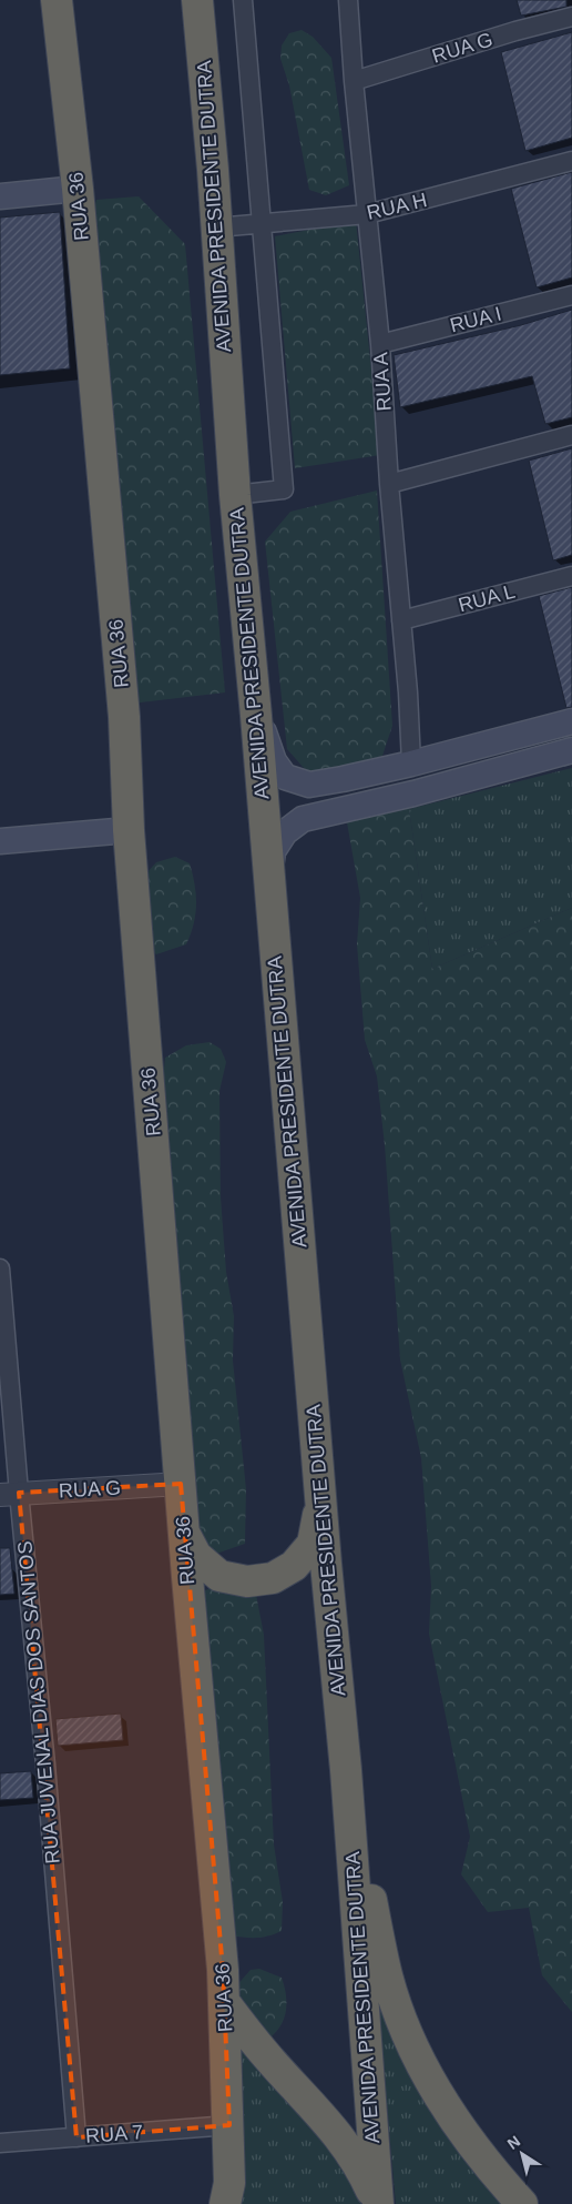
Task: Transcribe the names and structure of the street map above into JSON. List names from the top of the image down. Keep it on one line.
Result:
{"streets":{"highway":["RUA 36","AVENIDA PRESIDENTE DUTRA"],"street":["RUA G","RUA H","RUA I","RUA A","RUA L","RUA JUVENAL DIAS DOS SANTOS","RUA 7"]},"crossings":[["RUA G","RUA 36"],["RUA G","RUA A"],["RUA G","RUA JUVENAL DIAS DOS SANTOS"],["RUA 36","RUA 7"],["AVENIDA PRESIDENTE DUTRA","RUA H"],["RUA H","RUA A"],["RUA I","RUA A"],["RUA A","RUA L"],["RUA JUVENAL DIAS DOS SANTOS","RUA 7"]],"north":"top left"}
